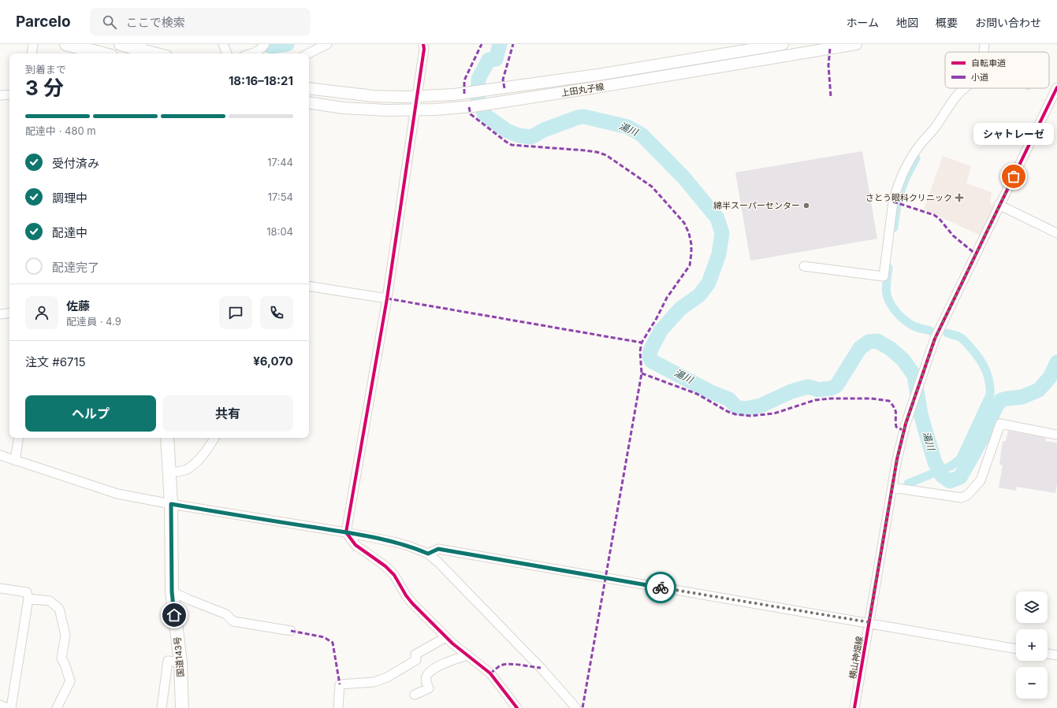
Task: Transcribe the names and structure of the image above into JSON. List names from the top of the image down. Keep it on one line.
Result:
{"streets":{"highway":["国道143号"],"main road":["上田丸子線"],"street":["横山神畑線"]},"water":["湯川"],"places":{"other":["シャトレーゼ","綿半スーパーセンター"],"health":["さとう眼科クリニック"]},"legend":["自転車道","小道"],"page":{"header":"Parcelo","search":"ここで検索","nav":["ホーム","地図","概要","お問い合わせ"],"heading":["3 分","到着まで","18:16–18:21"],"panel":["佐藤","配達員 · 4.9","注文 #6715","¥6,070"],"bar":"配達中 · 480 m","bubble":"シャトレーゼ","list":[["受付済み","17:44"],["調理中","17:54"],["配達中","18:04"],"配達完了"],"buttons":["ヘルプ","共有"],"map_buttons":["+","−"]}}
